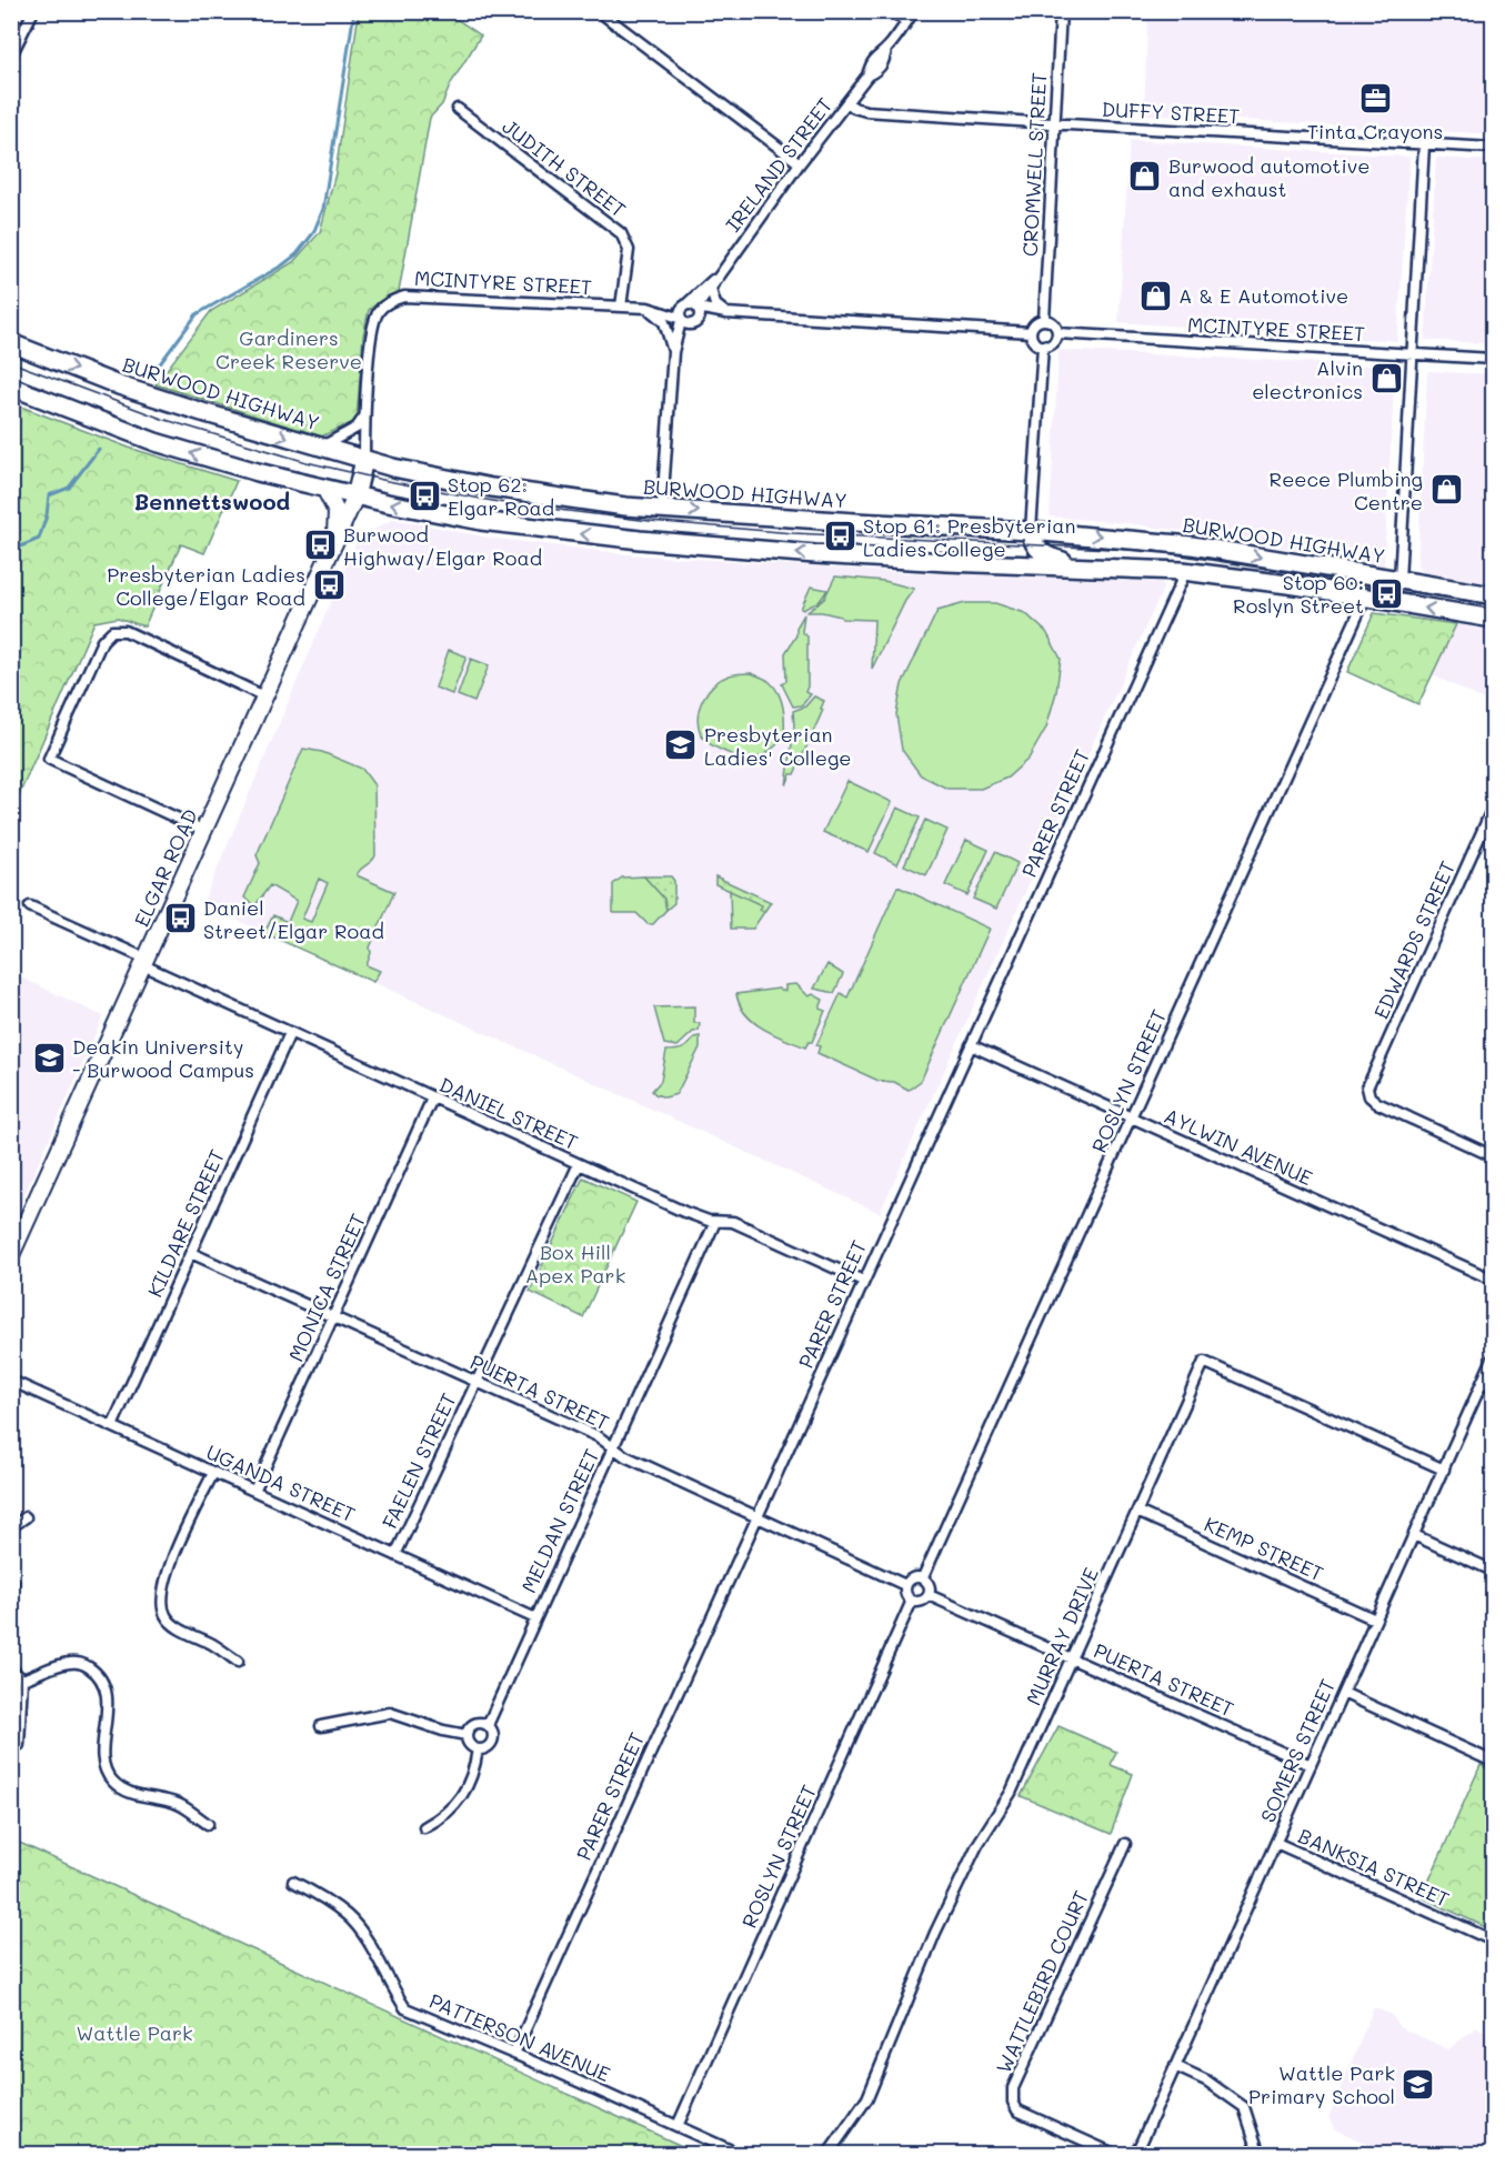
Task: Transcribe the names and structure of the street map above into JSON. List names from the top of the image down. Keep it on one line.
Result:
{"streets":{"highway":["BURWOOD HIGHWAY"],"main road":["ELGAR ROAD"],"street":["DUFFY STREET","IRELAND STREET","CROMWELL STREET","JUDITH STREET","MCINTYRE STREET","PARER STREET","EDWARDS STREET","ROSLYN STREET","DANIEL STREET","AYLWIN AVENUE","KILDARE STREET","MONICA STREET","PUERTA STREET","FAELEN STREET","UGANDA STREET","MELDAN STREET","KEMP STREET","MURRAY DRIVE","SOMERS STREET","BANKSIA STREET","WATTLEBIRD COURT","PATTERSON AVENUE"]},"crossings":[["DUFFY STREET","IRELAND STREET"],["DUFFY STREET","CROMWELL STREET"],["IRELAND STREET","MCINTYRE STREET"],["IRELAND STREET","BURWOOD HIGHWAY"],["CROMWELL STREET","MCINTYRE STREET"],["JUDITH STREET","MCINTYRE STREET"],["MCINTYRE STREET","BURWOOD HIGHWAY"],["PARER STREET","DANIEL STREET"],["PARER STREET","AYLWIN AVENUE"],["PARER STREET","PUERTA STREET"],["PARER STREET","PATTERSON AVENUE"],["ELGAR ROAD","DANIEL STREET"],["ROSLYN STREET","AYLWIN AVENUE"],["ROSLYN STREET","PUERTA STREET"],["ROSLYN STREET","PATTERSON AVENUE"],["DANIEL STREET","KILDARE STREET"],["DANIEL STREET","MONICA STREET"],["DANIEL STREET","FAELEN STREET"],["DANIEL STREET","MELDAN STREET"],["KILDARE STREET","PUERTA STREET"],["KILDARE STREET","UGANDA STREET"],["MONICA STREET","PUERTA STREET"],["MONICA STREET","UGANDA STREET"],["PUERTA STREET","FAELEN STREET"],["PUERTA STREET","MELDAN STREET"],["PUERTA STREET","MURRAY DRIVE"],["PUERTA STREET","SOMERS STREET"],["FAELEN STREET","UGANDA STREET"],["UGANDA STREET","MELDAN STREET"],["KEMP STREET","MURRAY DRIVE"],["KEMP STREET","SOMERS STREET"],["MURRAY DRIVE","SOMERS STREET"],["SOMERS STREET","BANKSIA STREET"]],"districts":["Bennettswood"],"parks":["Gardiners Creek Reserve","Box Hill Apex Park","Wattle Park"],"places":{"office":["Tinta Crayons"],"shop":["Burwood automotive and exhaust","A & E Automotive","Alvin electronics","Reece Plumbing Centre"],"bus stop":["Stop 62: Elgar Road","Stop 61: Presbyterian Ladies College","Burwood Highway/Elgar Road","Presbyterian Ladies College/Elgar Road","Stop 60: Roslyn Street","Daniel Street/Elgar Road"],"school or university":["Presbyterian Ladies' College","Deakin University - Burwood Campus","Wattle Park Primary School"]}}
